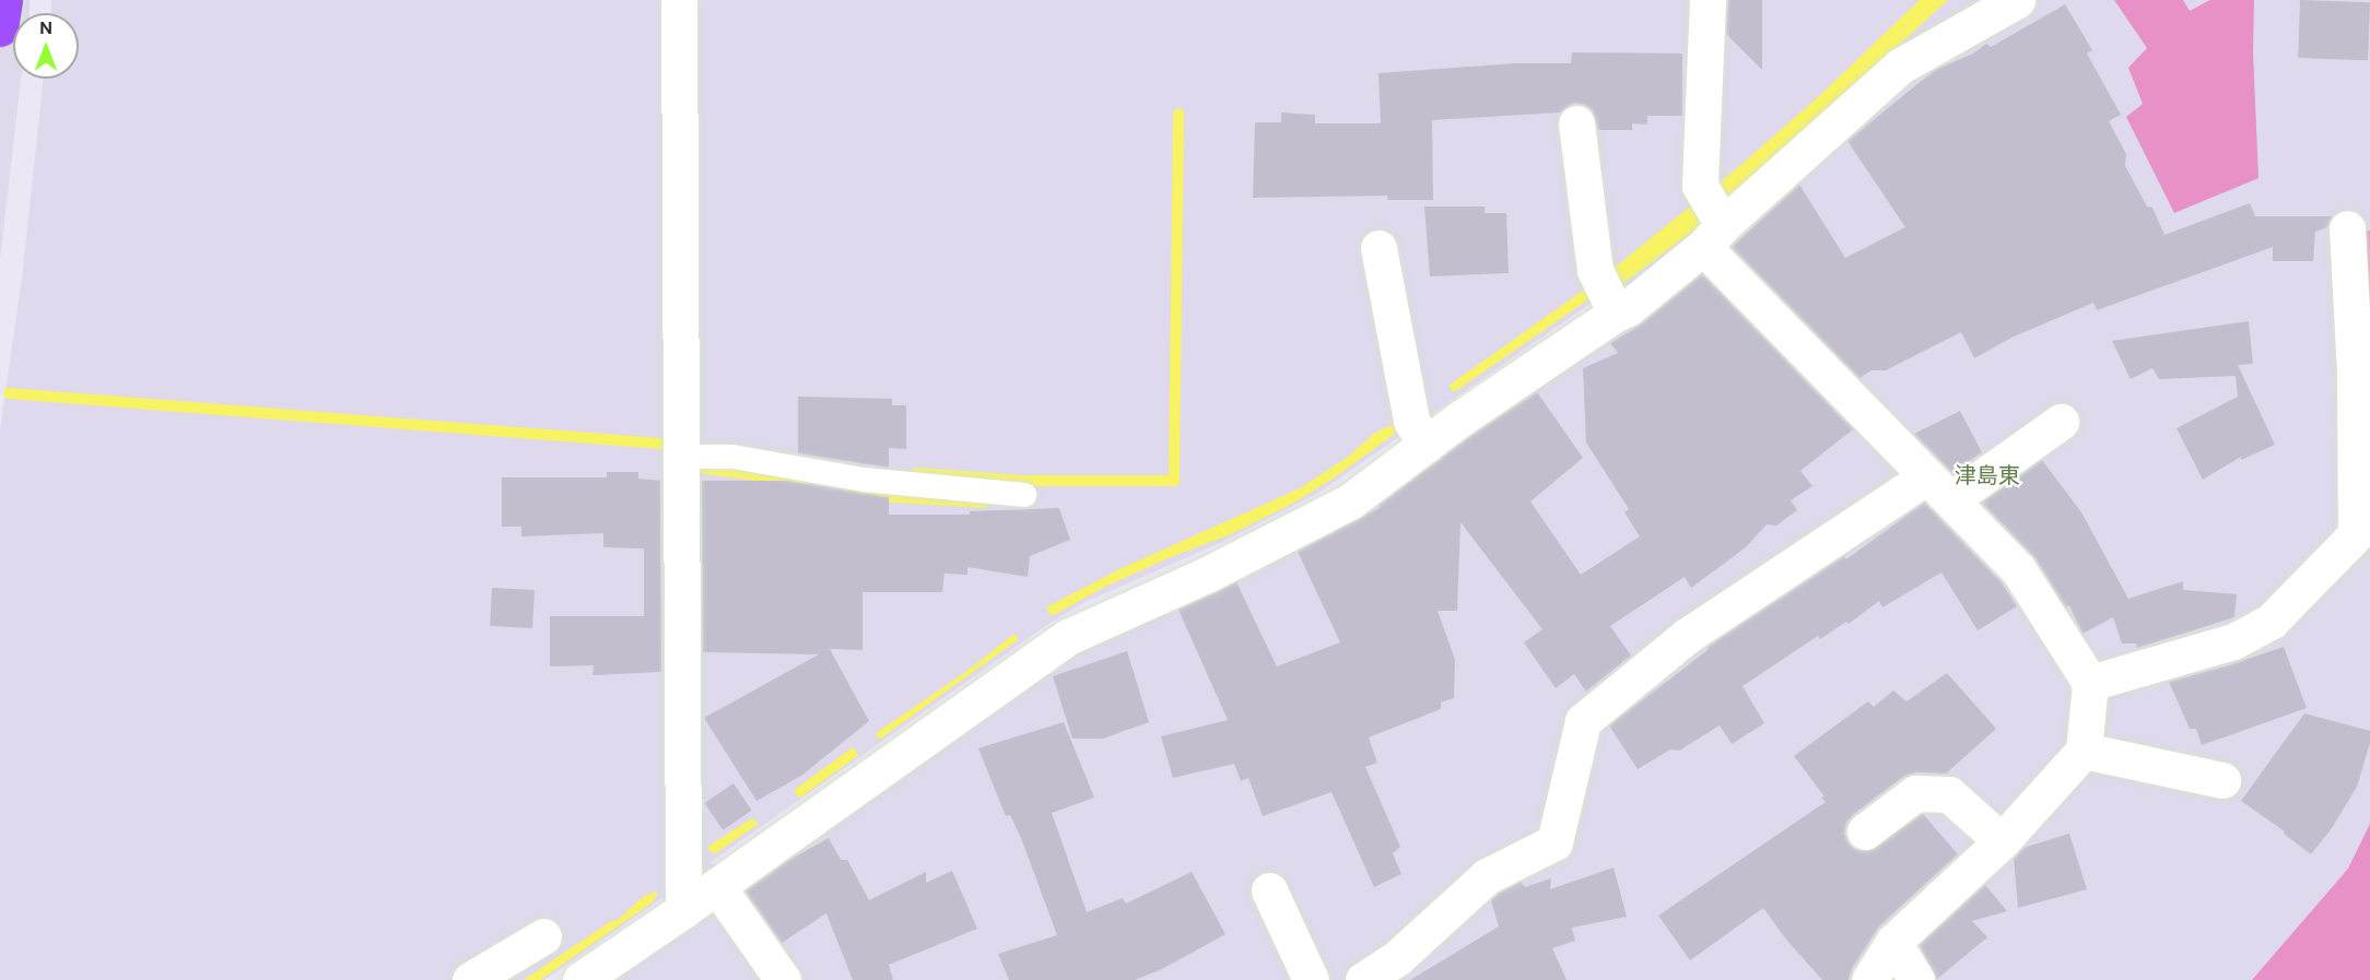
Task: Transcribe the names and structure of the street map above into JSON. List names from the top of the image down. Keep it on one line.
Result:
{"districts":["津島東"],"north":"top"}
